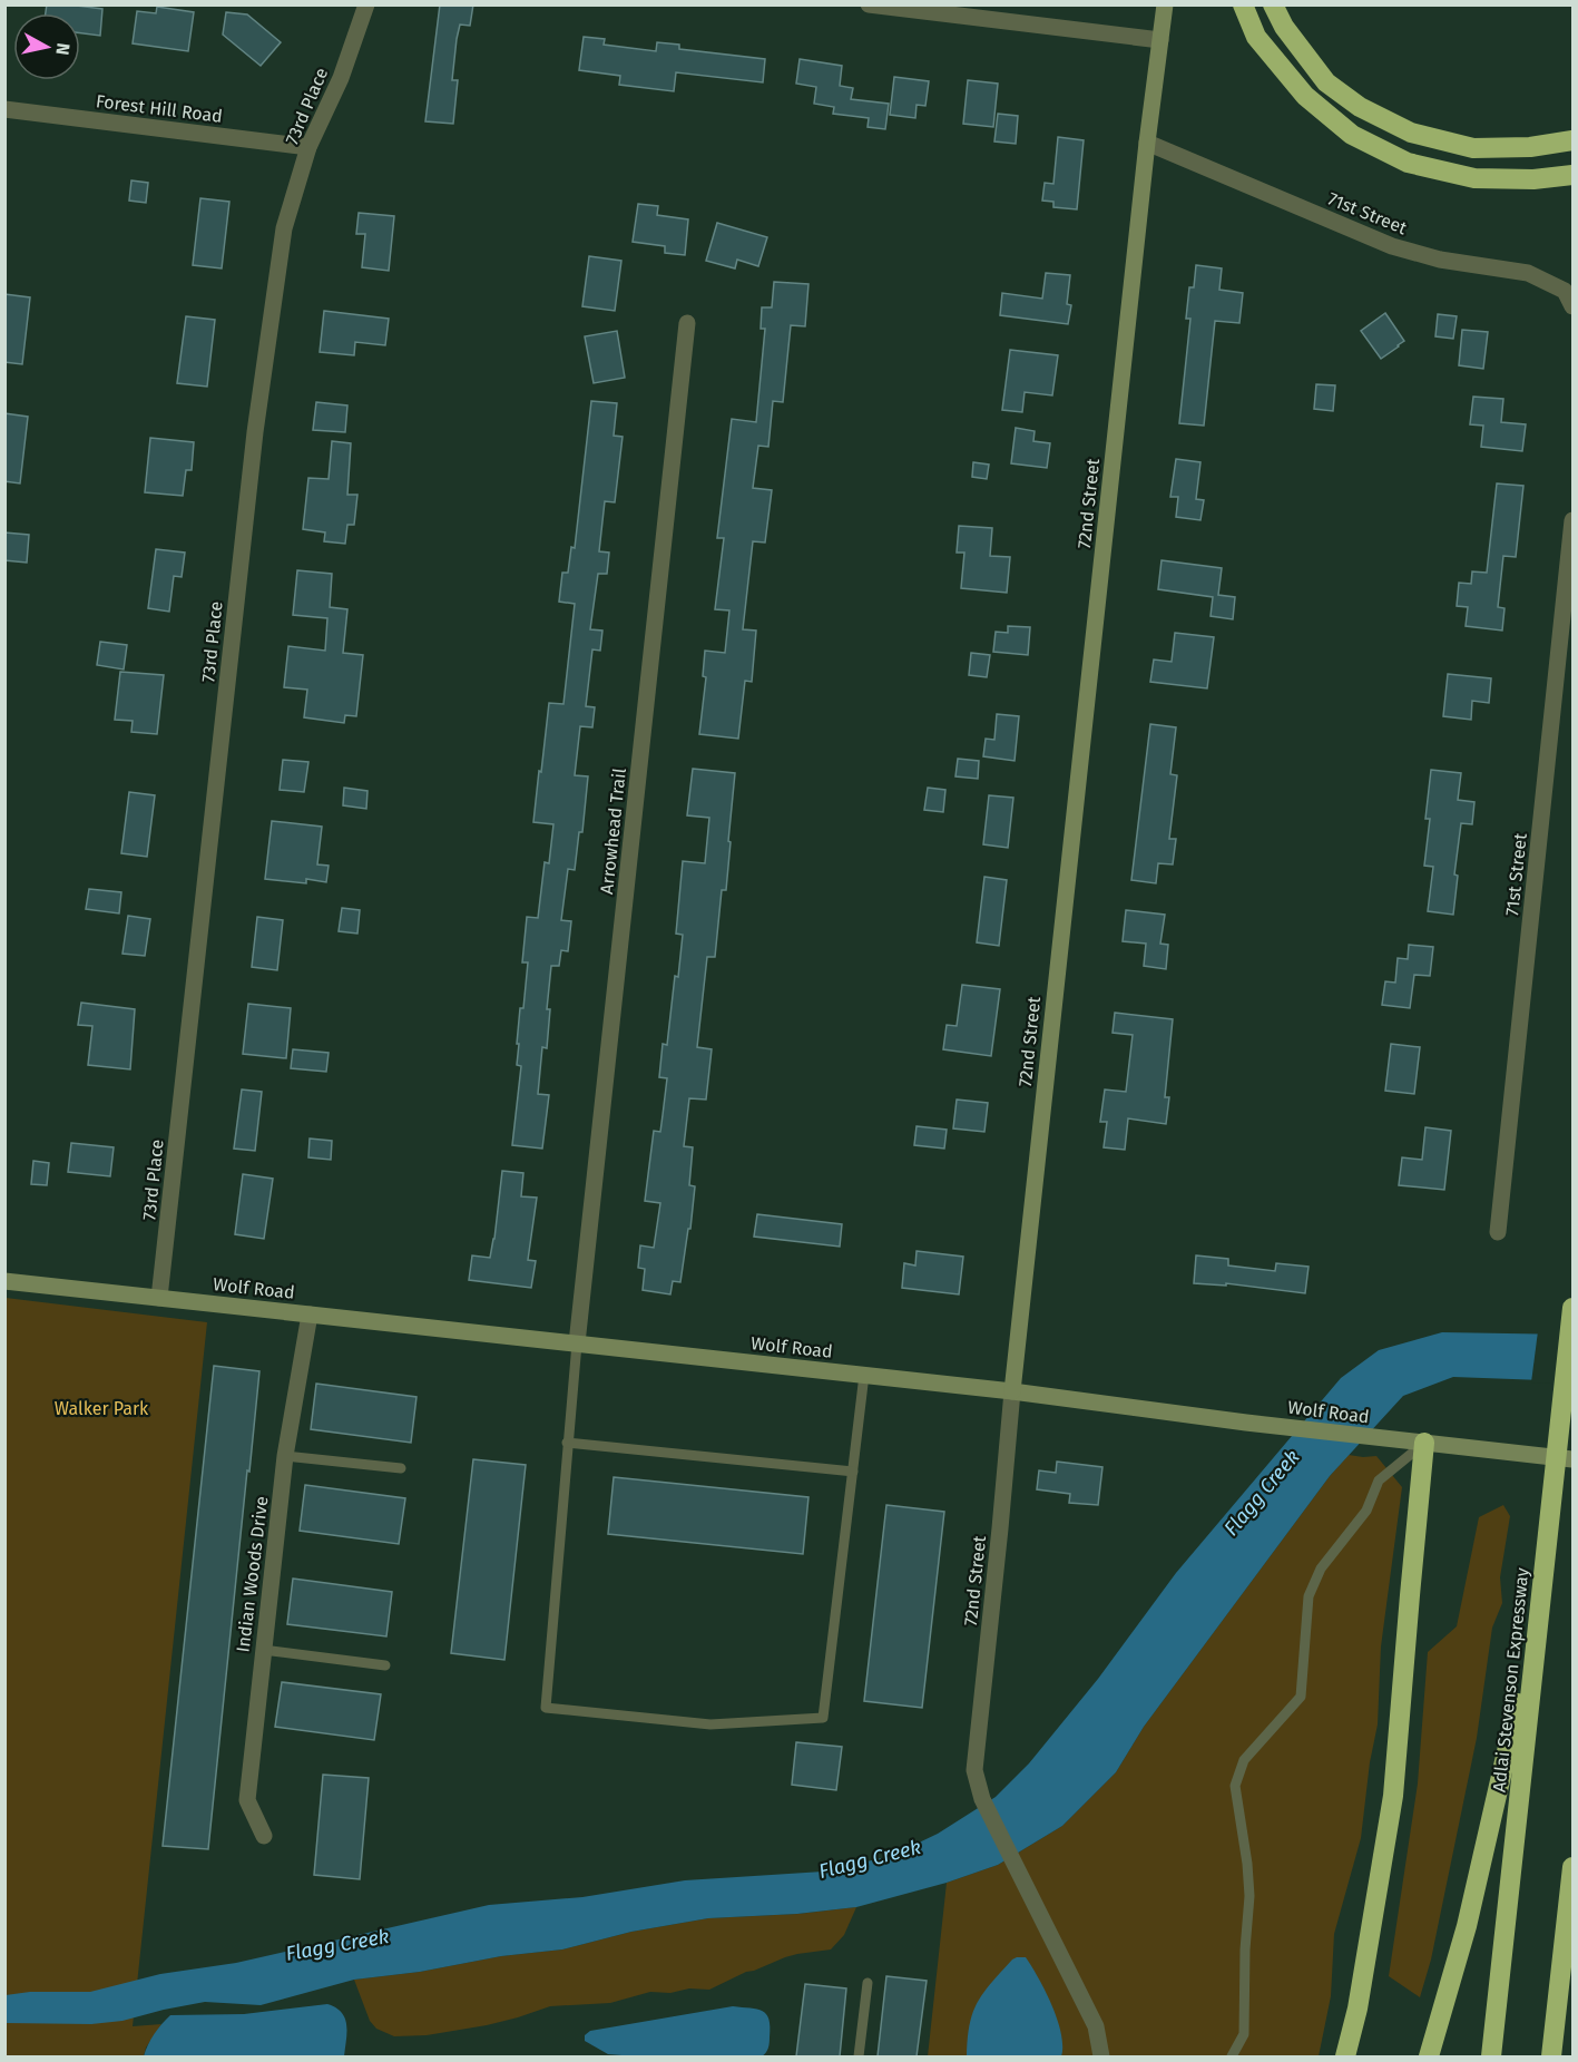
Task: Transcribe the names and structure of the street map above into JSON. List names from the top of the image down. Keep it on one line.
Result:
{"streets":{"highway":["Adlai Stevenson Expressway"],"street":["73rd Place","Forest Hill Road","71st Street","72nd Street","Arrowhead Trail","Wolf Road","Indian Woods Drive"]},"crossings":[["73rd Place","Forest Hill Road"],["73rd Place","Wolf Road"],["71st Street","72nd Street"],["72nd Street","Wolf Road"],["Arrowhead Trail","Wolf Road"],["Wolf Road","Indian Woods Drive"]],"water":["Flagg Creek"],"parks":["Walker Park"],"north":"right"}
